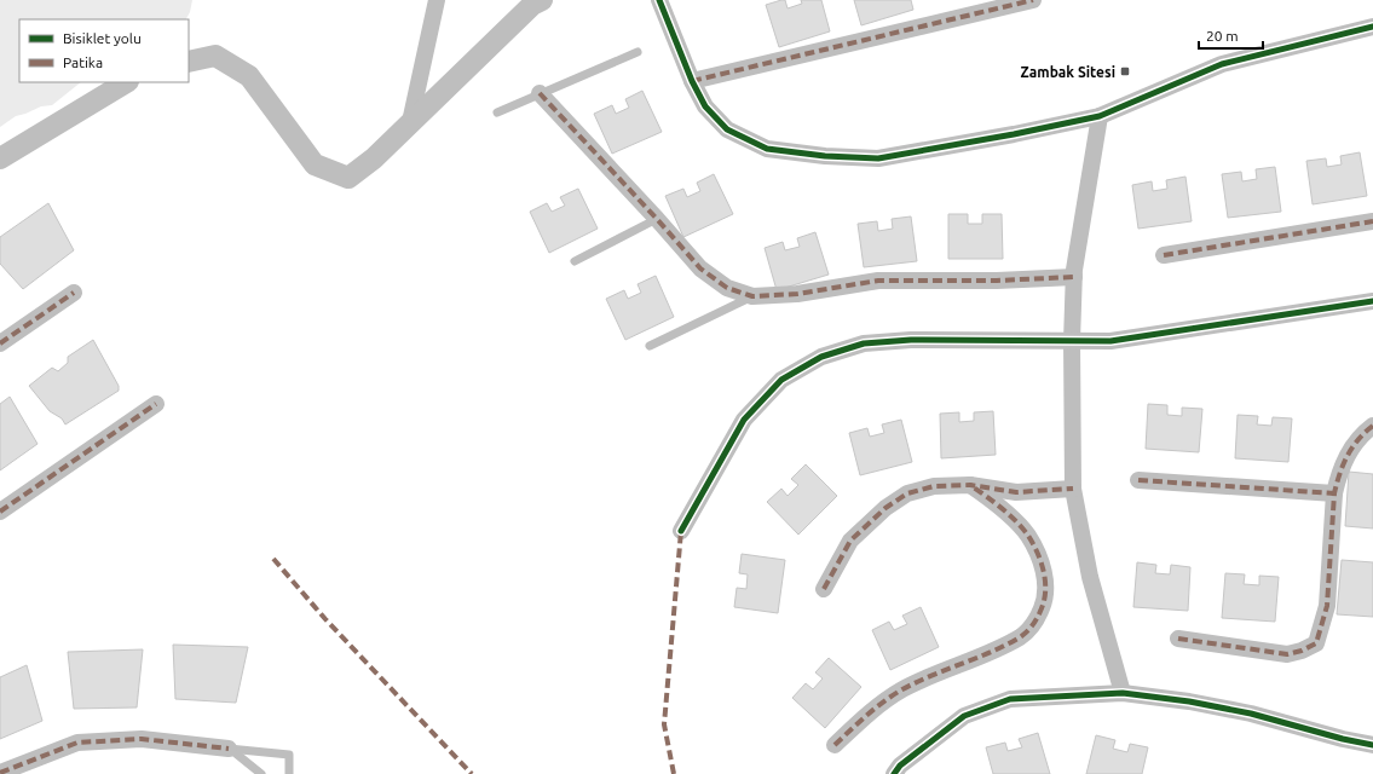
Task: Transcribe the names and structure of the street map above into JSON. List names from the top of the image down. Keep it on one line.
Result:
{"places":{"transit":["Zambak Sitesi"]},"legend":["Bisiklet yolu","Patika"],"scale_bar":"20 m"}
